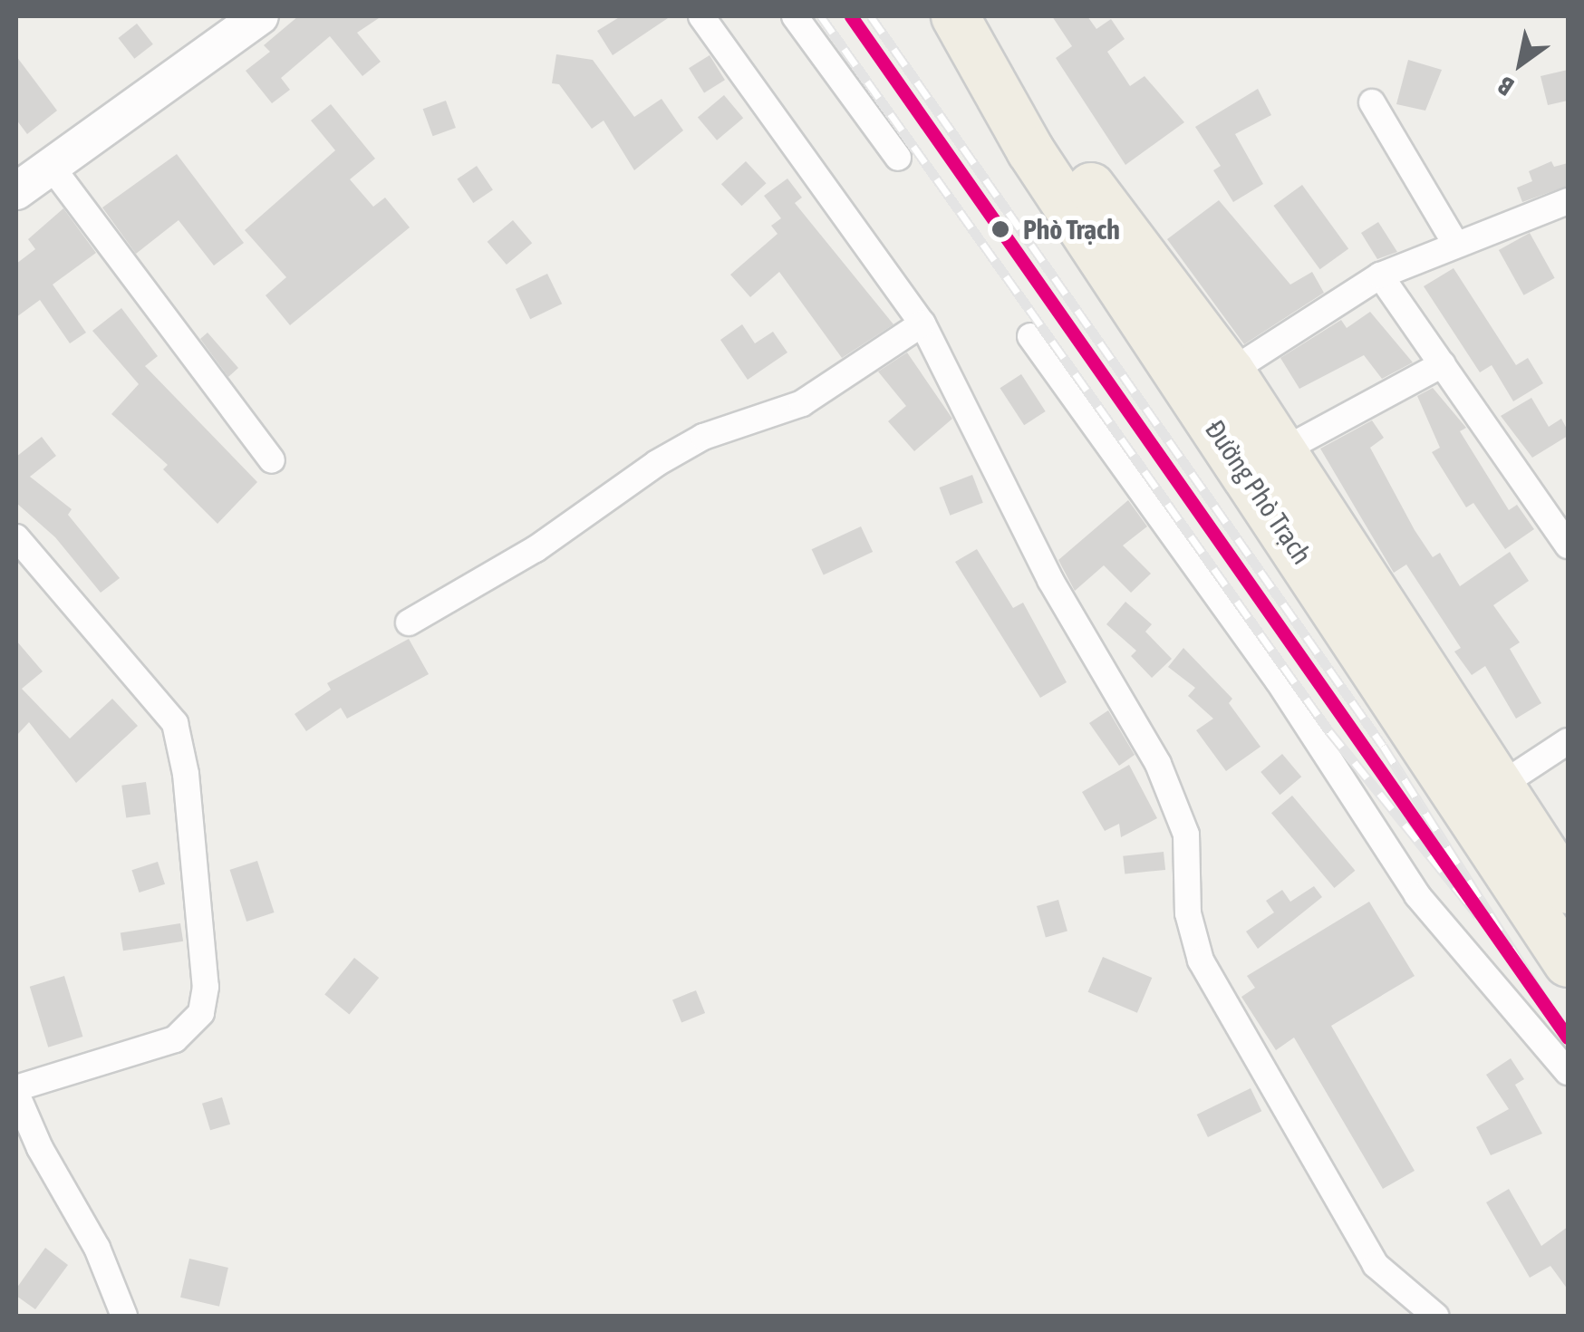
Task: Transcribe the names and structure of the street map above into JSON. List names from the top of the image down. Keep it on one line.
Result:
{"streets":{"highway":["Đường Phò Trạch"]},"places":["Phò Trạch"],"north":"bottom left"}
